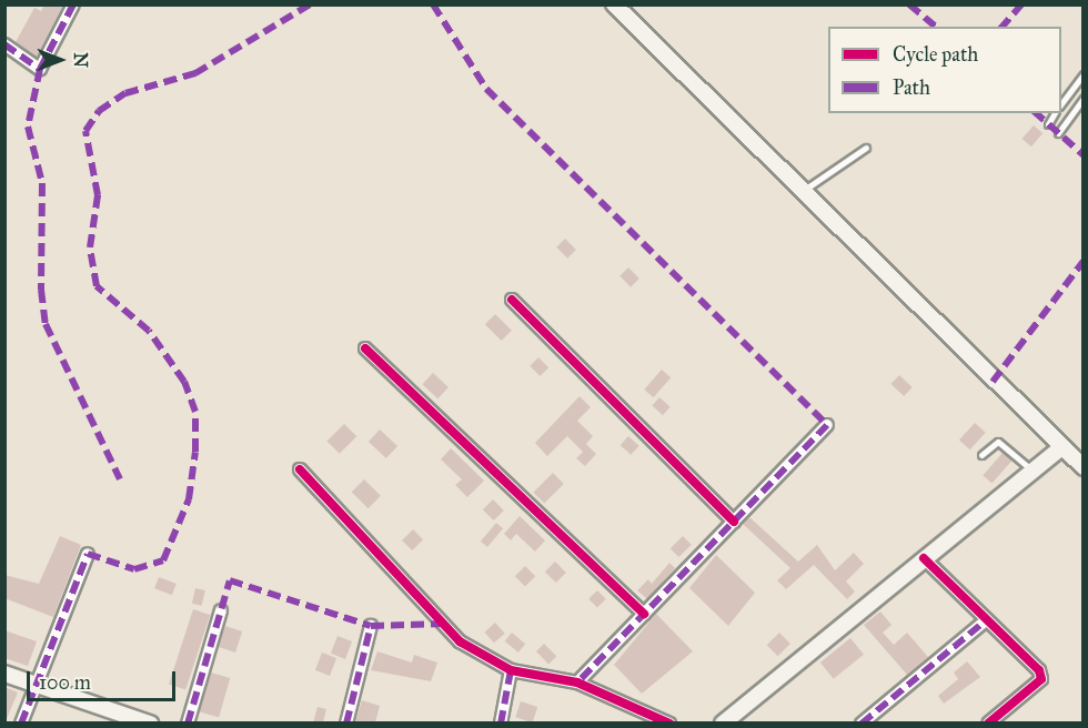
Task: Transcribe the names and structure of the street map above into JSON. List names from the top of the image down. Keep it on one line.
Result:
{"legend":["Cycle path","Path"],"scale_bar":"100 m","north":"right"}
